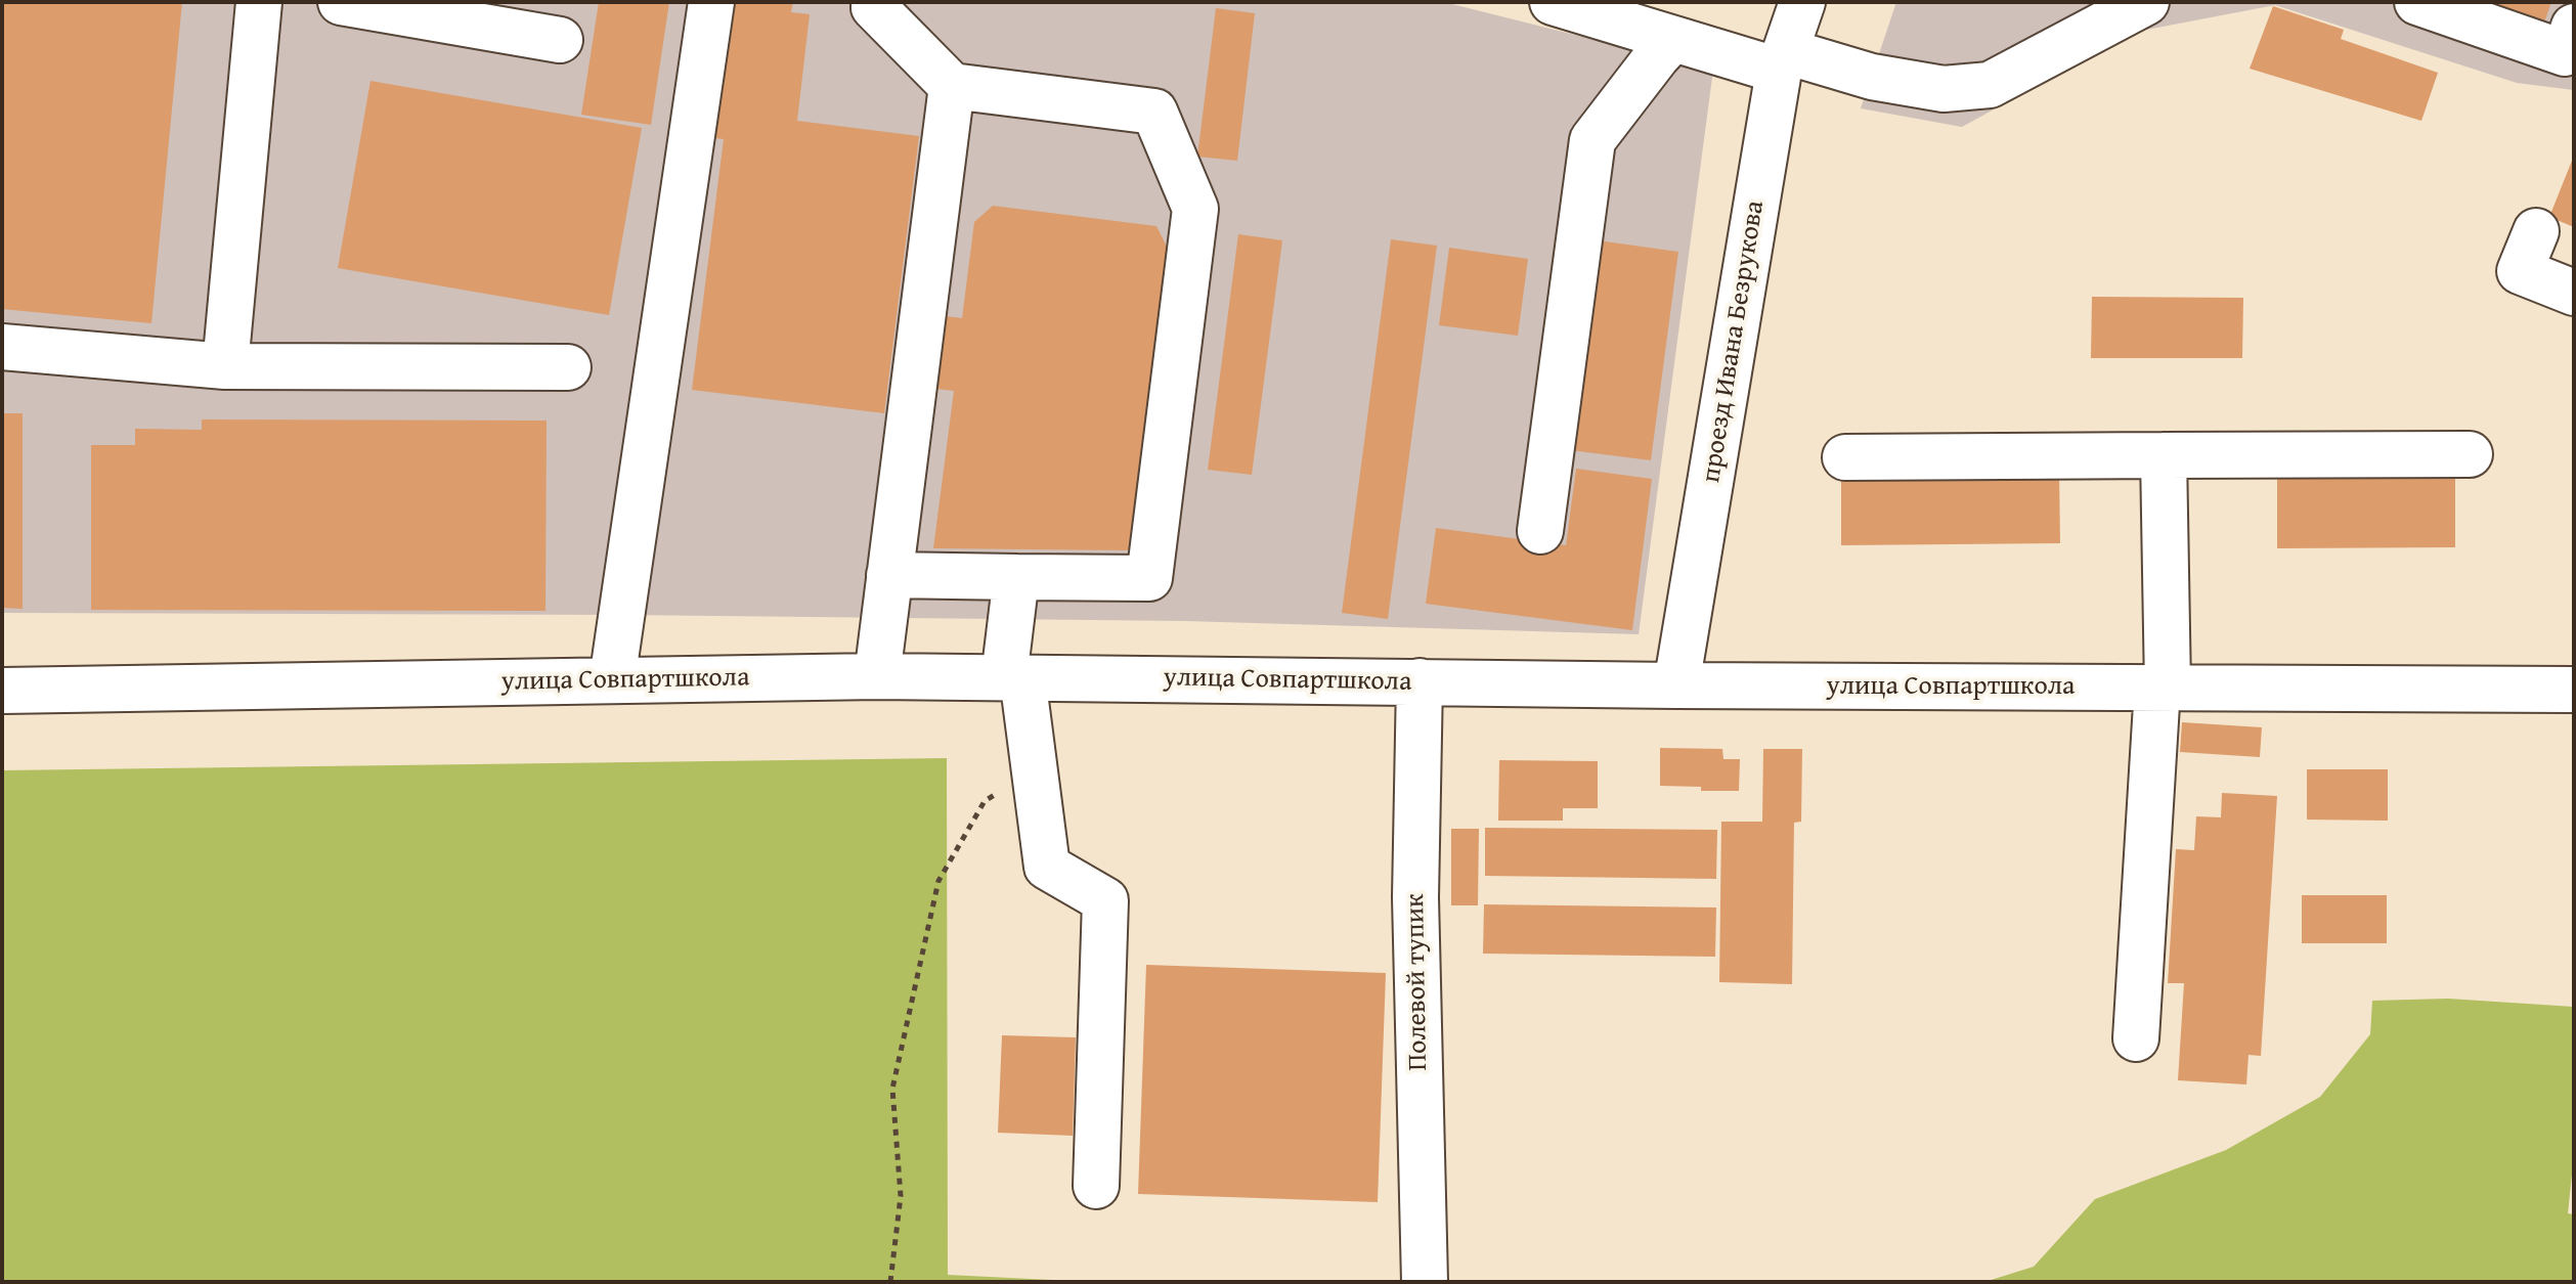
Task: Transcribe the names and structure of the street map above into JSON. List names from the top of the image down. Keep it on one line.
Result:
{"streets":{"street":["проезд Ивана Безрукова","улица Совпартшкола","Полевой тупик"]},"crossings":[["проезд Ивана Безрукова","улица Совпартшкола"],["улица Совпартшкола","Полевой тупик"]]}
